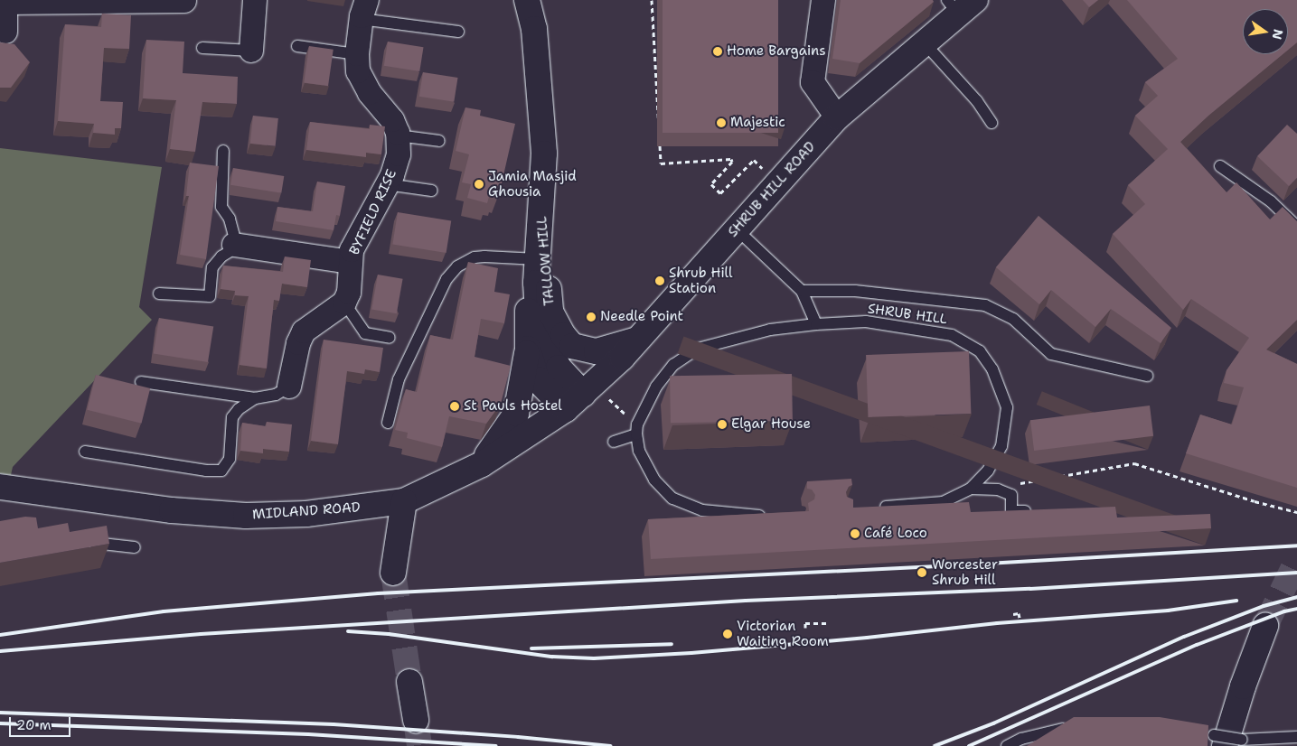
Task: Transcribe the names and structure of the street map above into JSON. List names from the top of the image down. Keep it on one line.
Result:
{"streets":{"main road":["SHRUB HILL ROAD","TALLOW HILL","MIDLAND ROAD"],"street":["BYFIELD RISE"],"lane":["SHRUB HILL"]},"crossings":[["SHRUB HILL ROAD","TALLOW HILL"],["SHRUB HILL ROAD","MIDLAND ROAD"],["TALLOW HILL","MIDLAND ROAD"]],"places":["Home Bargains","Majestic","Jamia Masjid Ghousia","Shrub Hill Station","Needle Point","St Pauls Hostel","Elgar House","Café Loco","Worcester Shrub Hill","Victorian Waiting Room"],"scale_bar":"20 m","north":"right"}
